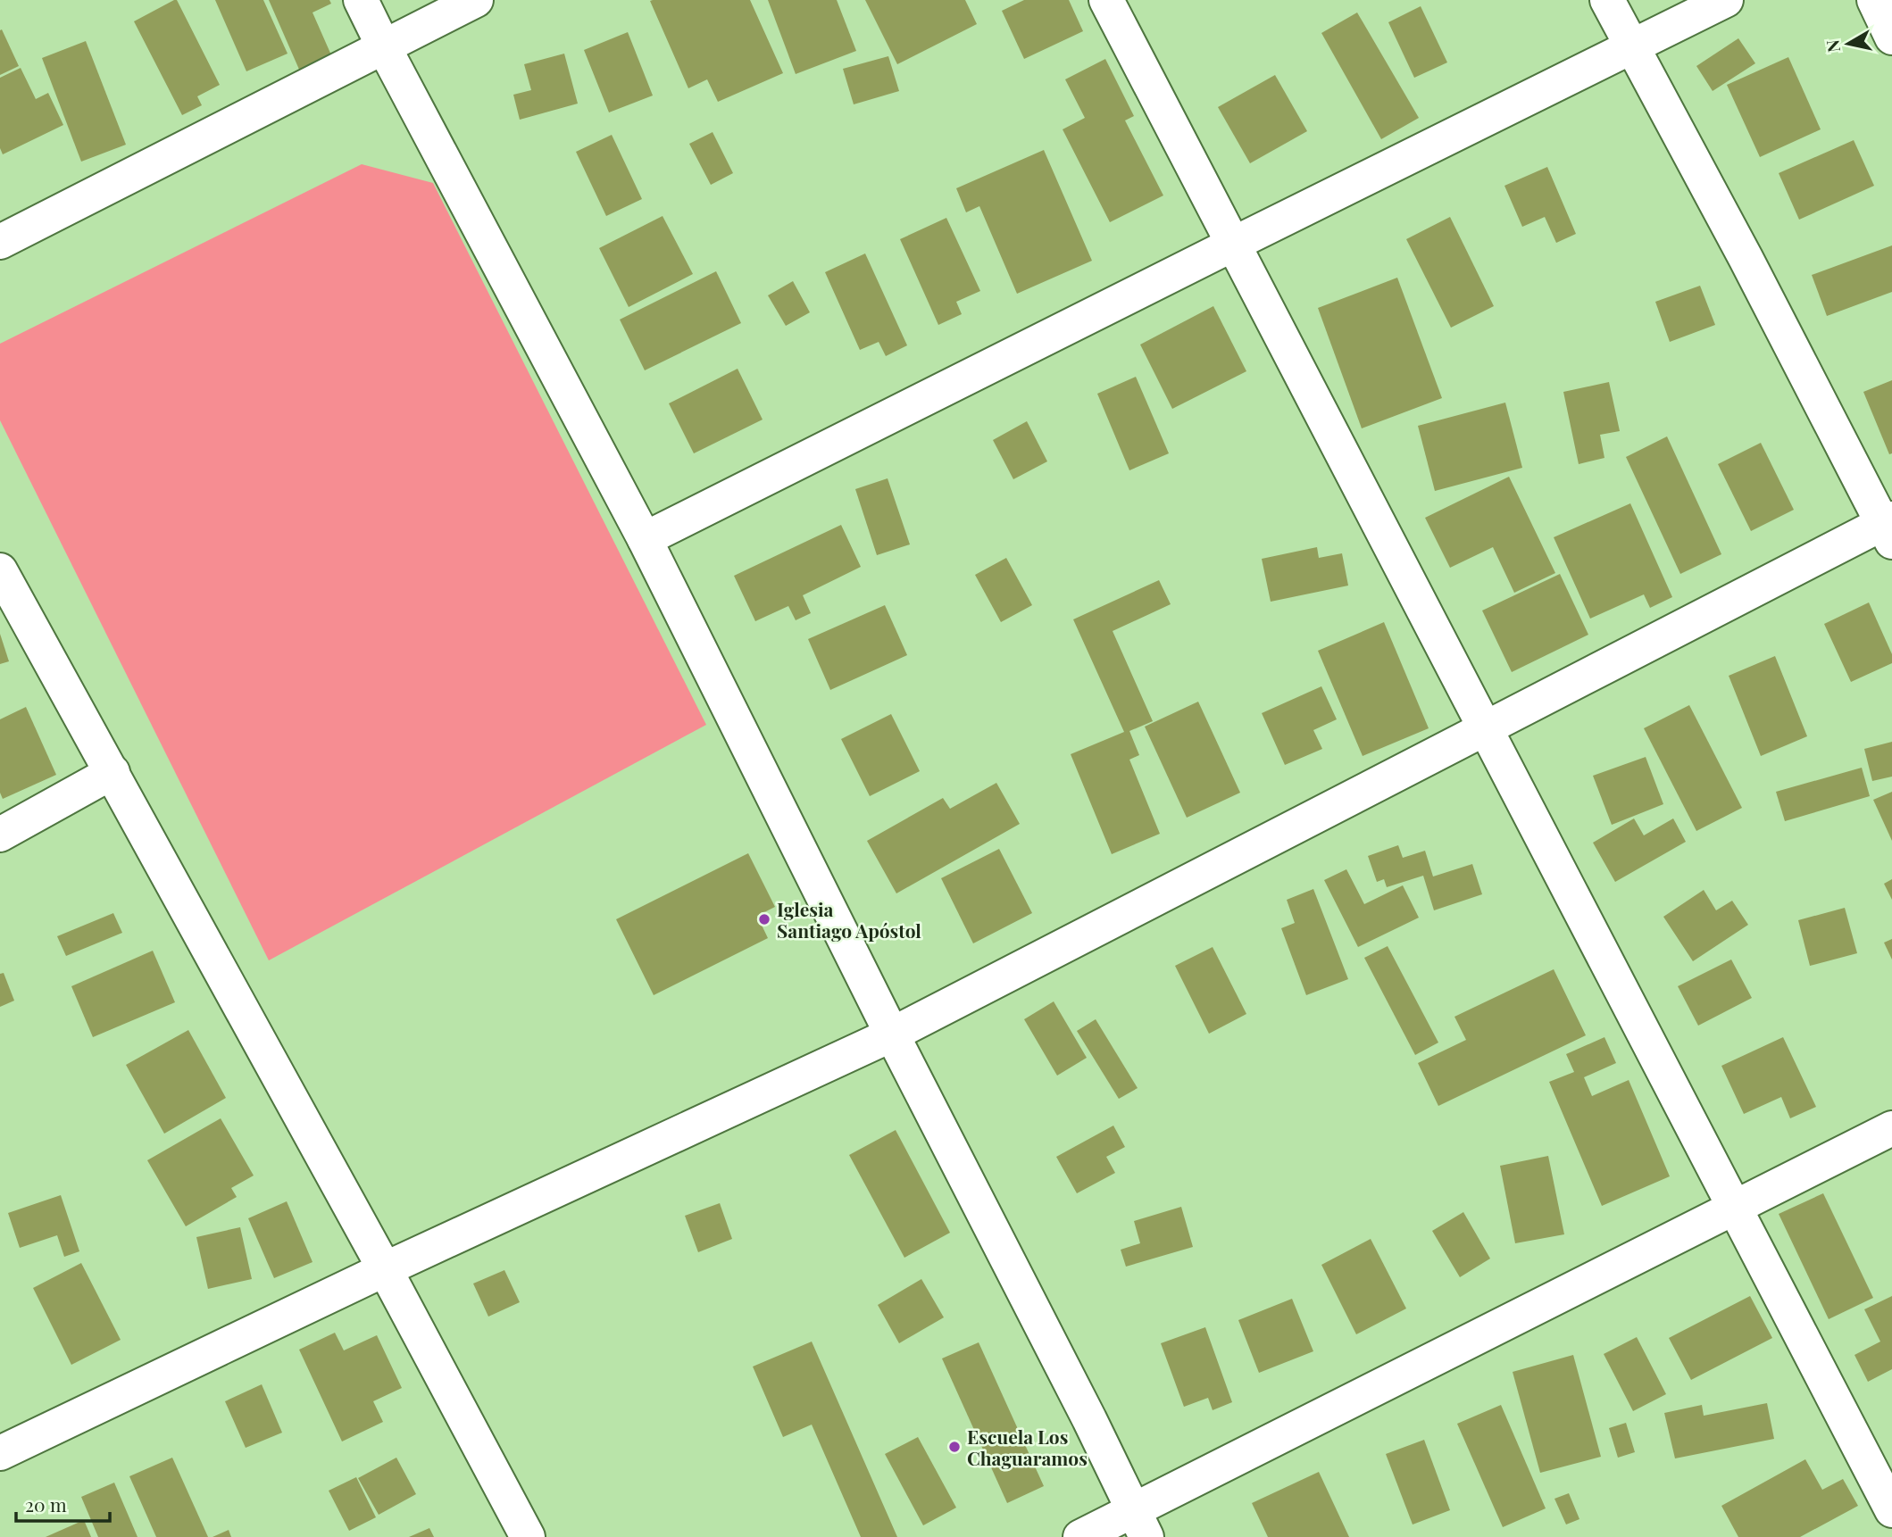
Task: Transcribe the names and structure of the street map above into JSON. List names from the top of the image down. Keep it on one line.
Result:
{"places":["Iglesia Santiago Apóstol","Escuela Los Chaguaramos"],"scale_bar":"20 m","north":"left"}
